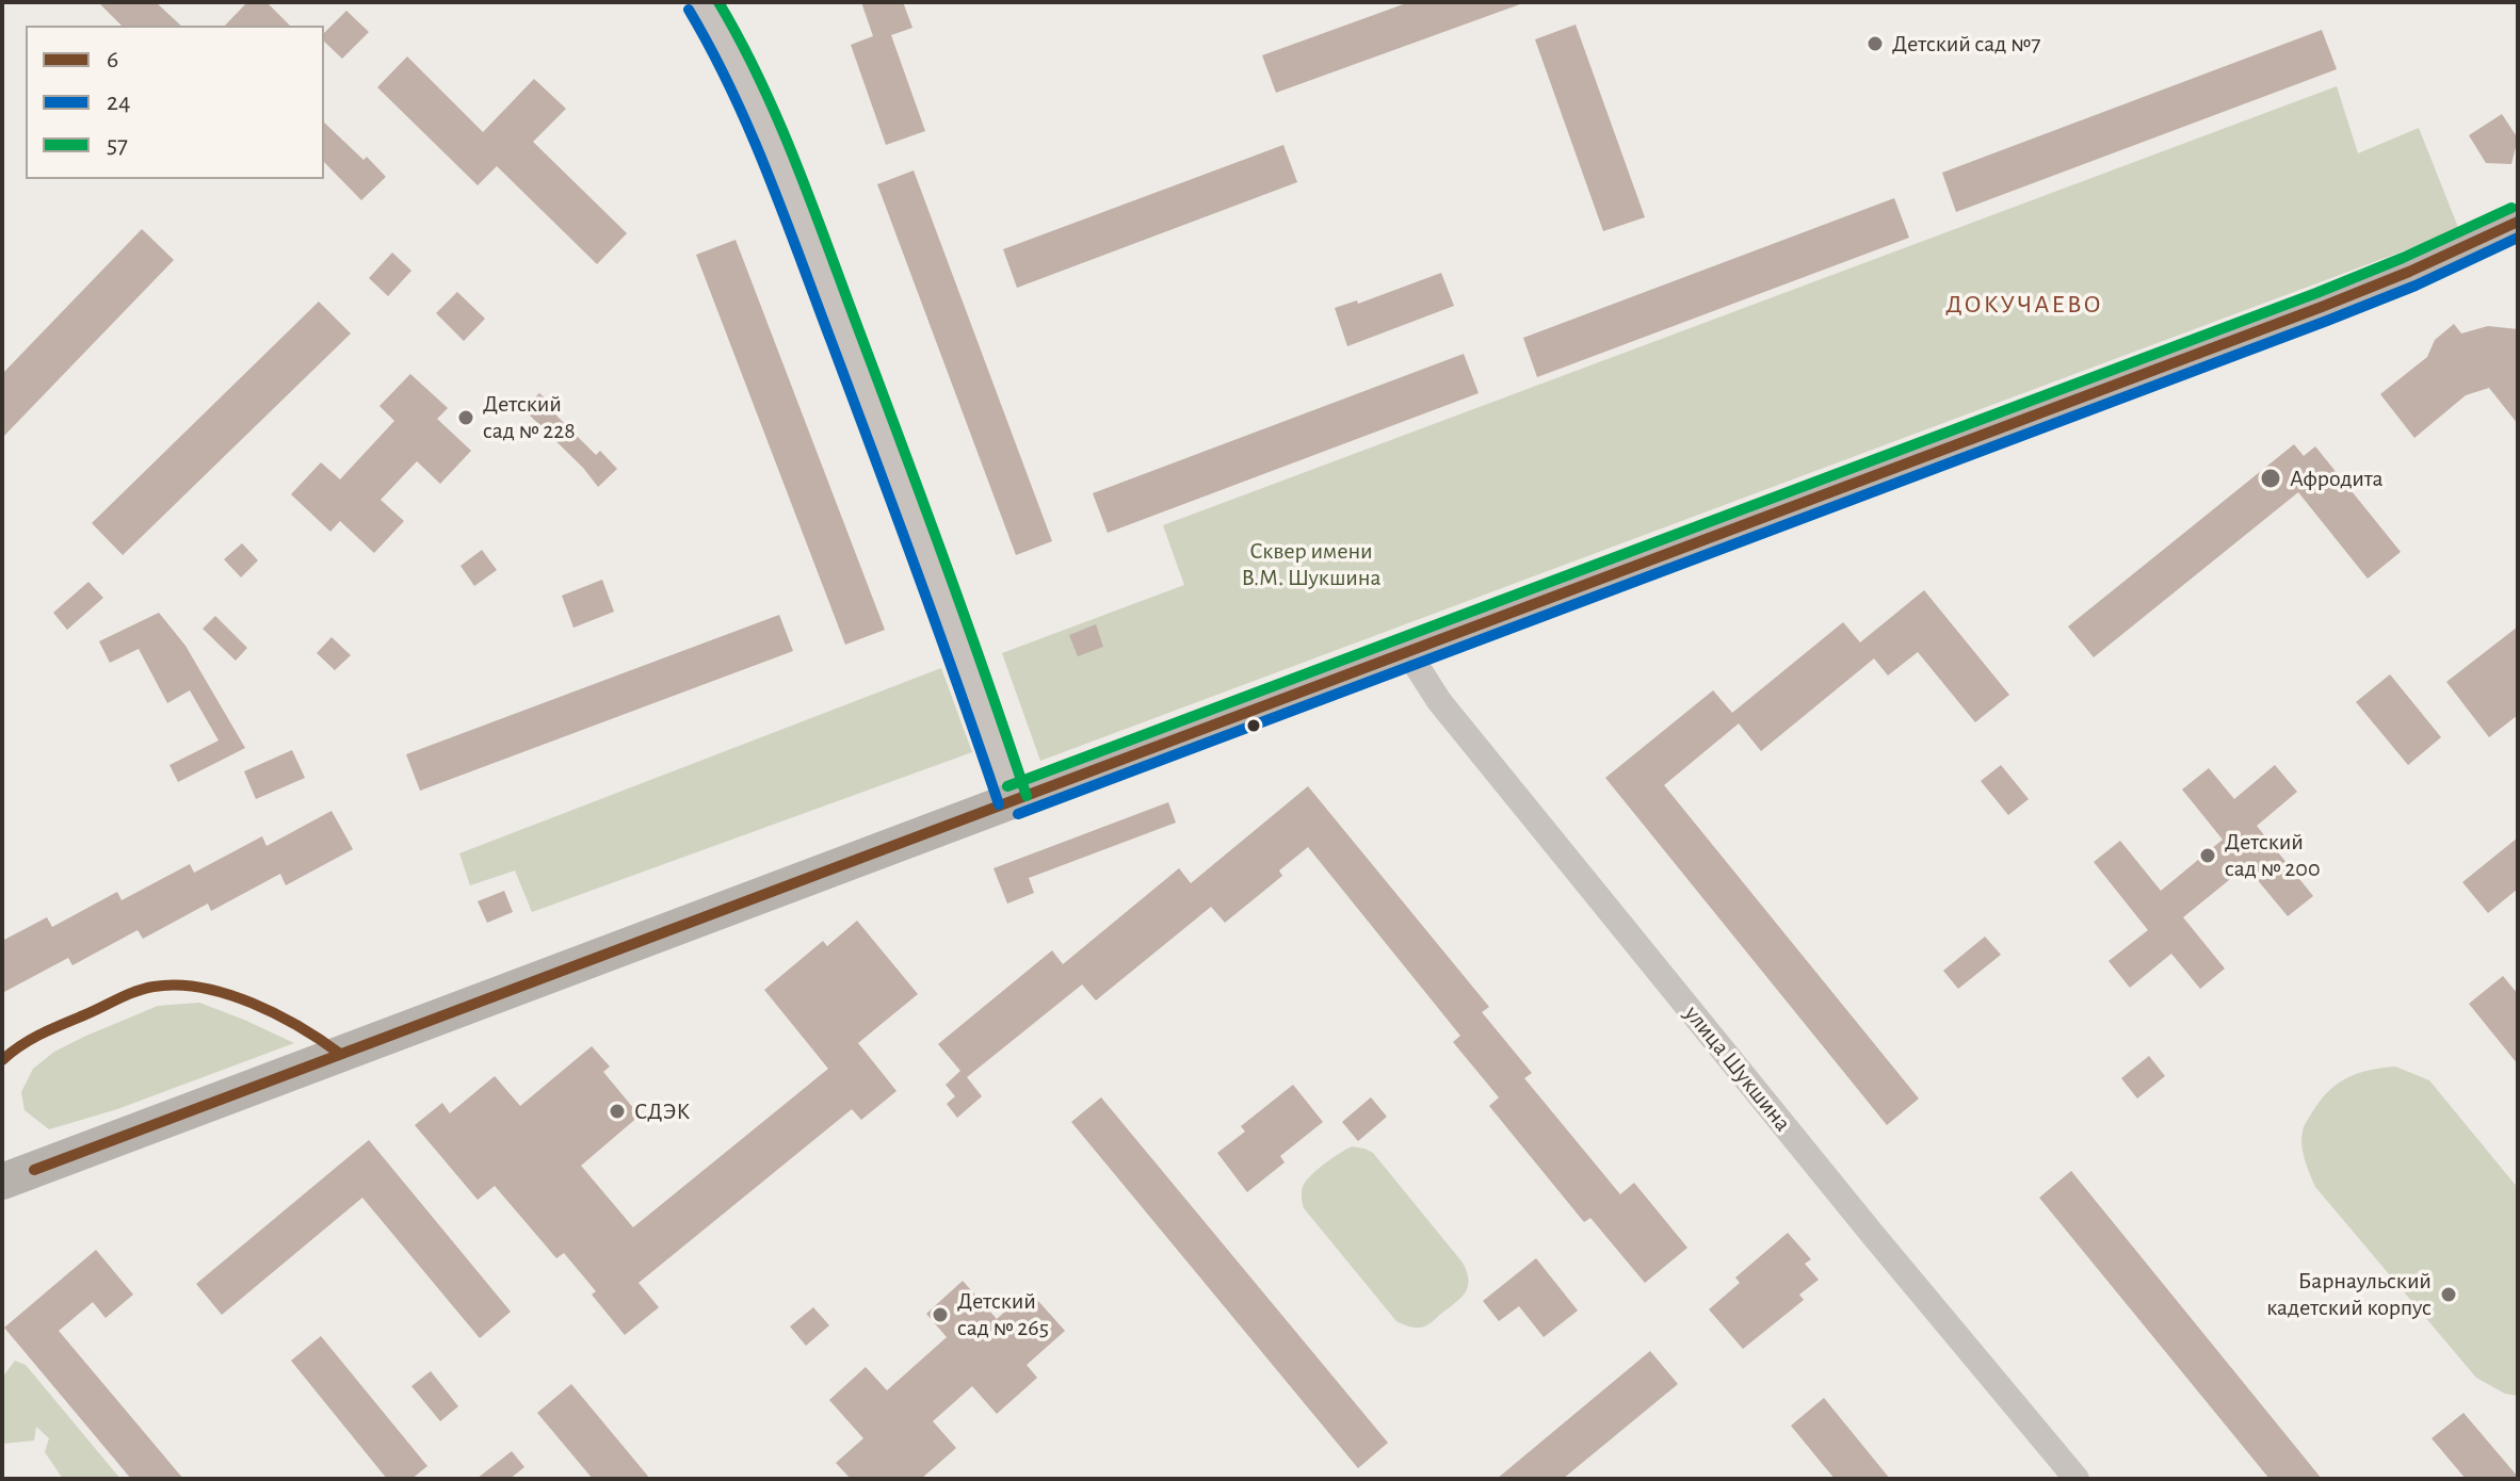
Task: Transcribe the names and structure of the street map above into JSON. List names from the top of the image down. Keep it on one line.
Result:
{"streets":{"street":["улица Шукшина"]},"districts":["ДОКУЧАЕВО"],"parks":["Сквер имени В.М. Шукшина"],"places":["Детский сад №7","Детский сад № 228","Афродита","Детский сад № 200","СДЭК","Барнаульский кадетский корпус","Детский сад № 265"],"lines":["transit line 57","transit line 24","transit line 6"],"legend":["6","24","57"]}
